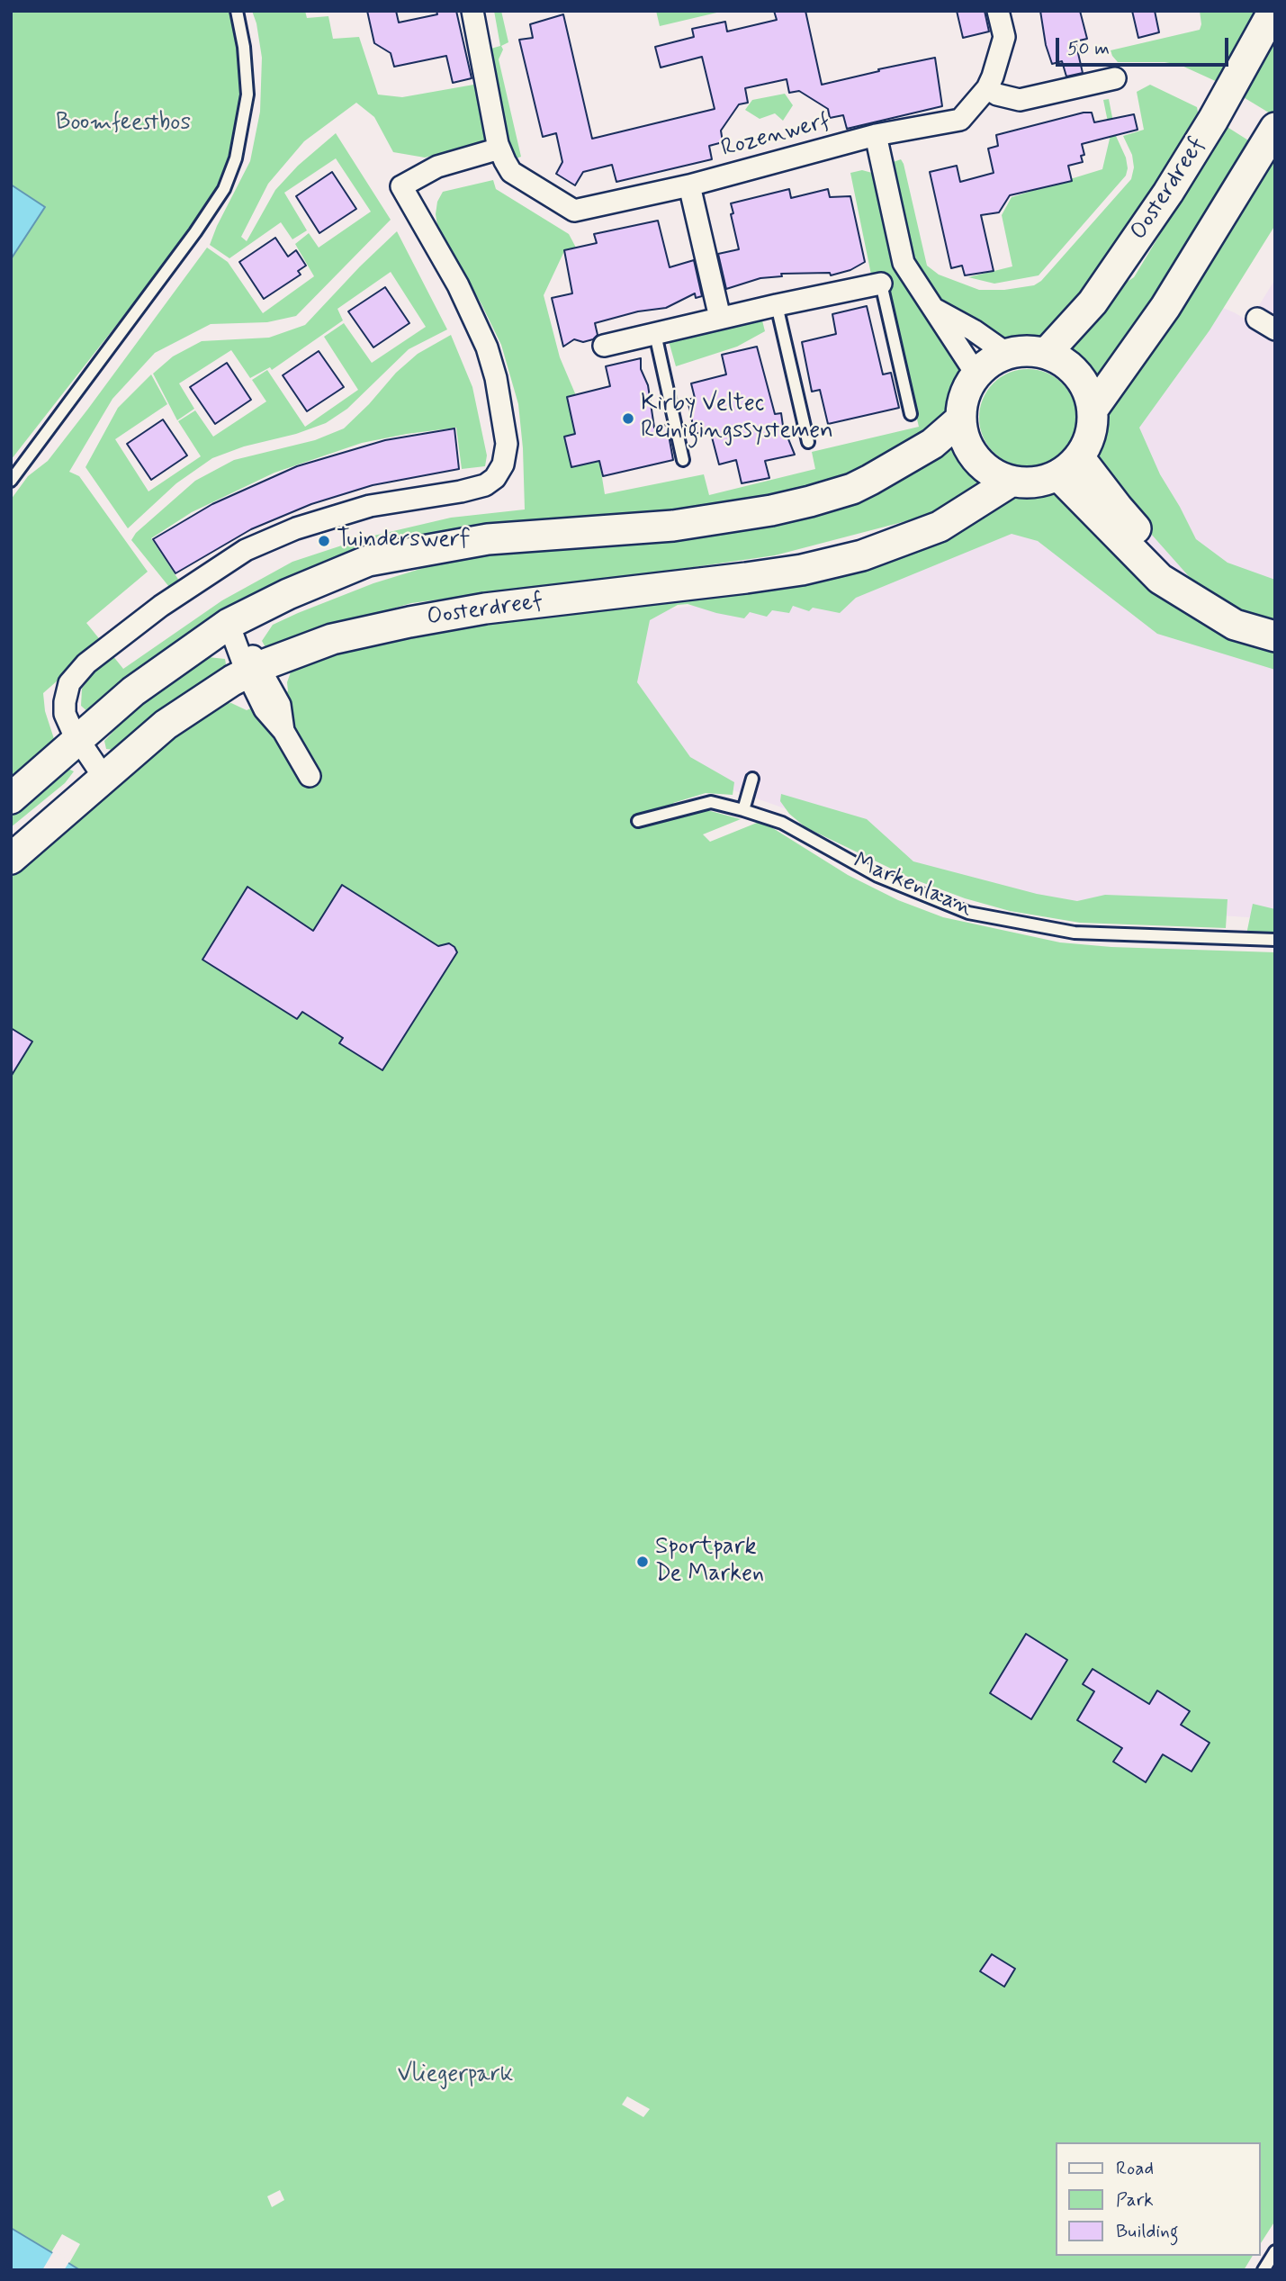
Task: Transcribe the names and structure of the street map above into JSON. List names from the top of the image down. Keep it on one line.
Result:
{"streets":{"main road":["Oosterdreef"],"street":["Rozenwerf"],"lane":["Markenlaan"]},"parks":["Boomfeestbos","Vliegerpark"],"places":["Kirby Veltec Reinigingssystemen","Tuinderswerf","Sportpark De Marken"],"legend":["Road","Park","Building"],"scale_bar":"50 m"}
